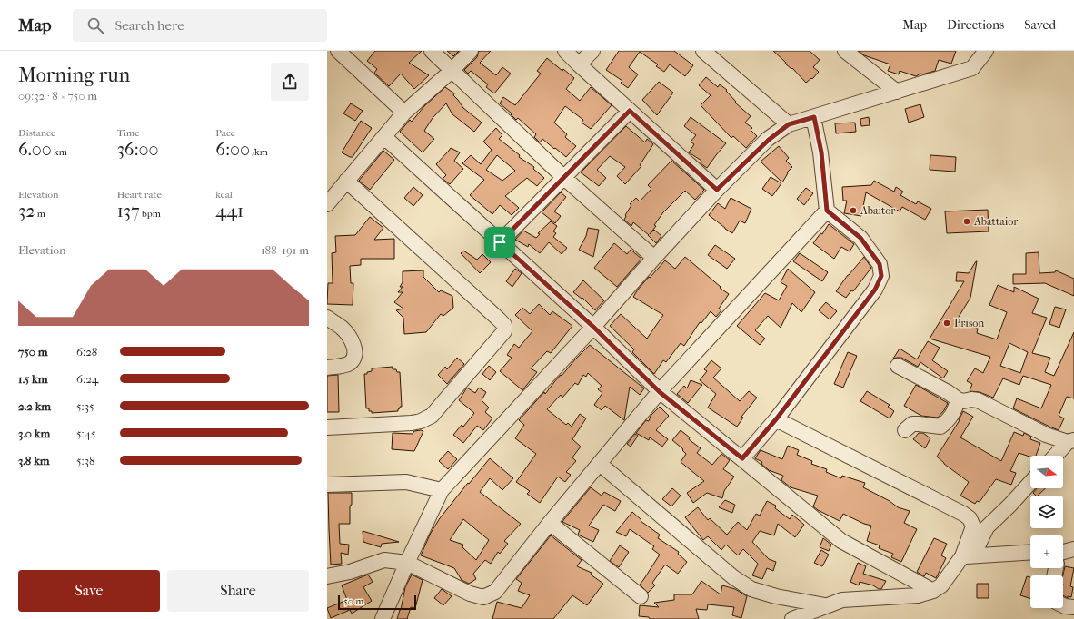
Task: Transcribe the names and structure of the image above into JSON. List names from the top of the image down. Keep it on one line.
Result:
{"places":["Abaitor","Abattaior","Prison"],"scale_bar":"50 m","north":"right","page":{"header":"Map","search":"Search here","nav":["Map","Directions","Saved"],"heading":["Morning run","09:32 · 8 × 750 m"],"stats":[["Distance","6.00 km"],["Time","36:00"],["Pace","6:00 /km"],["Elevation","32 m"],["Heart rate","137 bpm"],["kcal","441"]],"chart":["Elevation","188–191 m"],"list":[{"name":"750 m","note":"6:28"},{"name":"1.5 km","note":"6:24"},{"name":"2.2 km","note":"5:35"},{"name":"3.0 km","note":"5:45"},{"name":"3.8 km","note":"5:38"}],"map_buttons":["+","−"],"buttons":["Save","Share"],"scale":"50 m"}}
